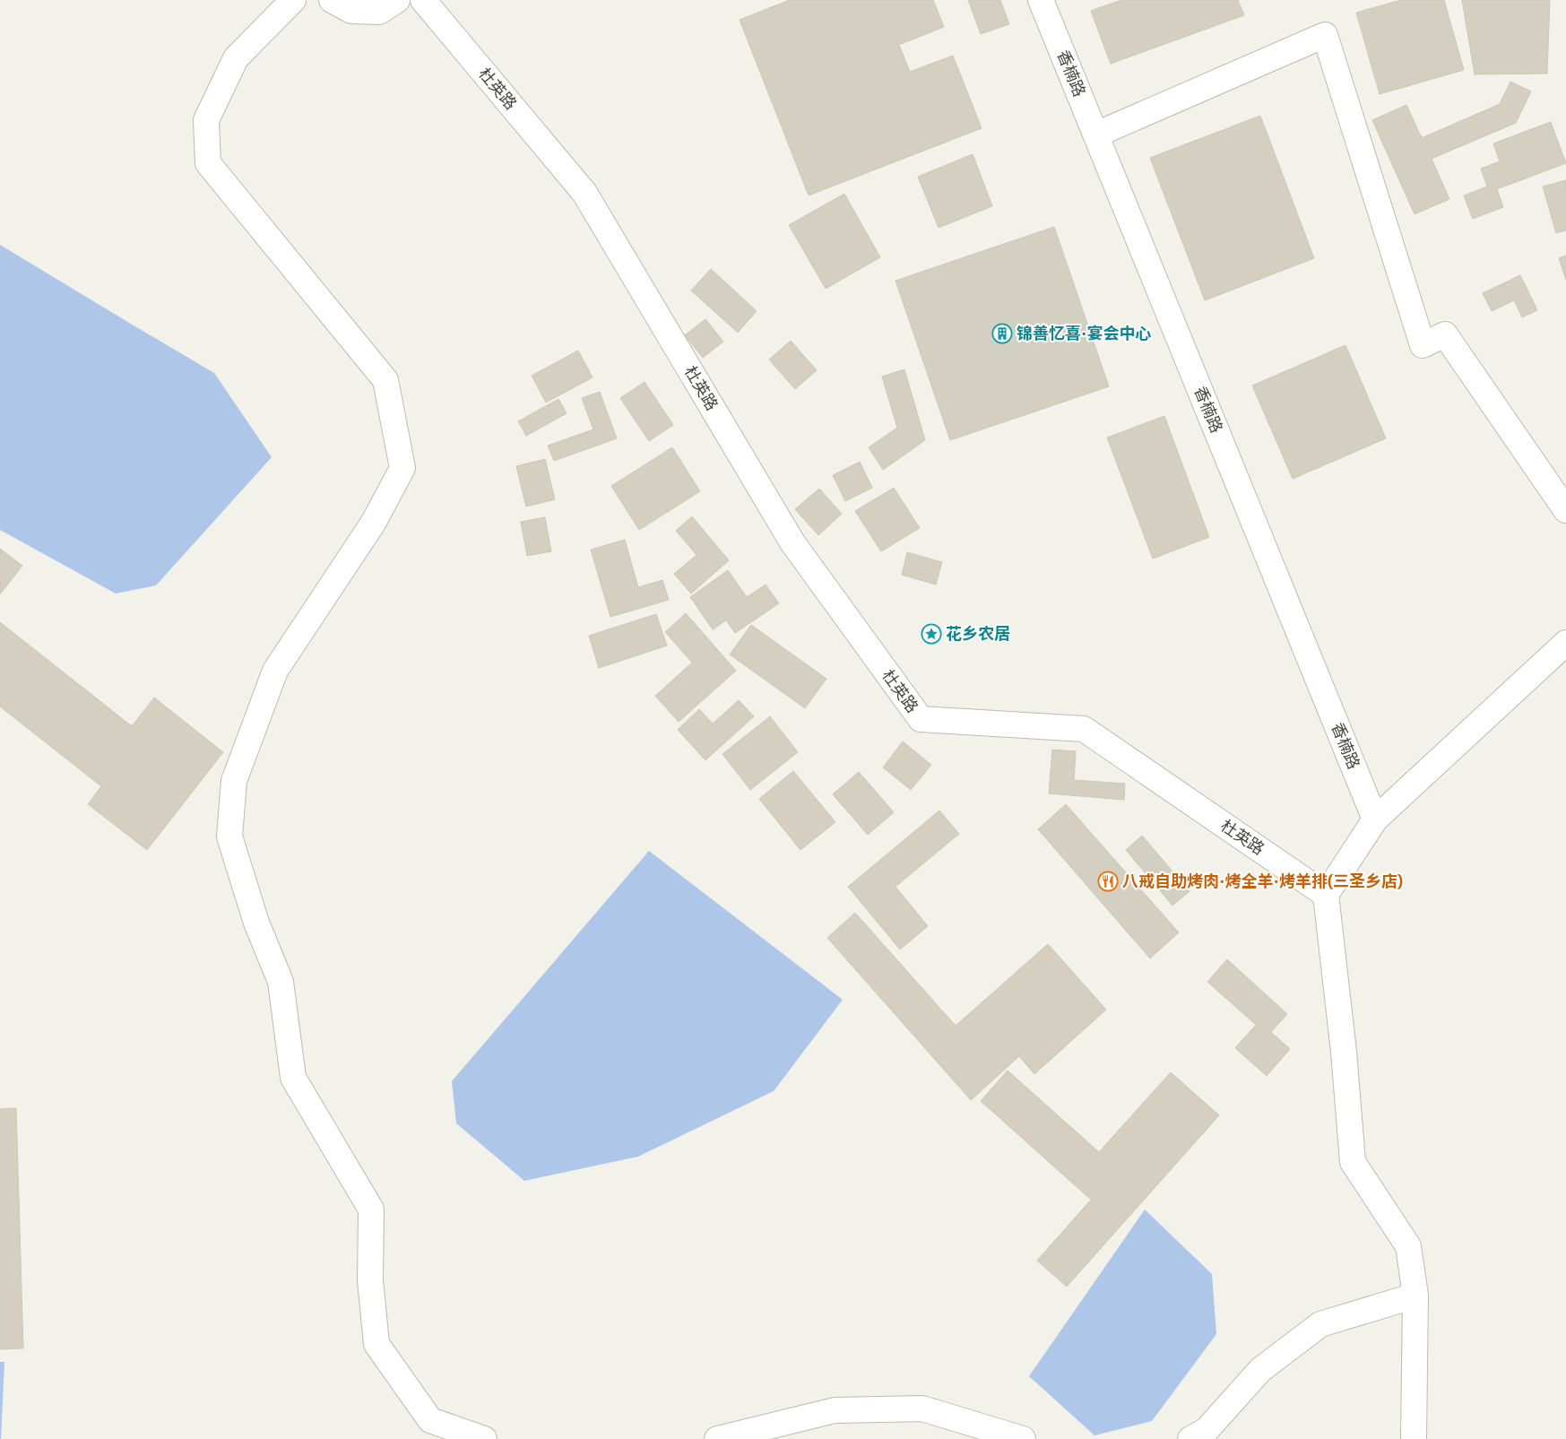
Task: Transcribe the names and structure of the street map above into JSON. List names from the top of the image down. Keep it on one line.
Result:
{"streets":{"street":["香楠路","杜英路"]},"places":{"building":["锦善忆喜·宴会中心"],"place":["花乡农居"],"restaurant":["八戒自助烤肉·烤全羊·烤羊排(三圣乡店)"]}}
